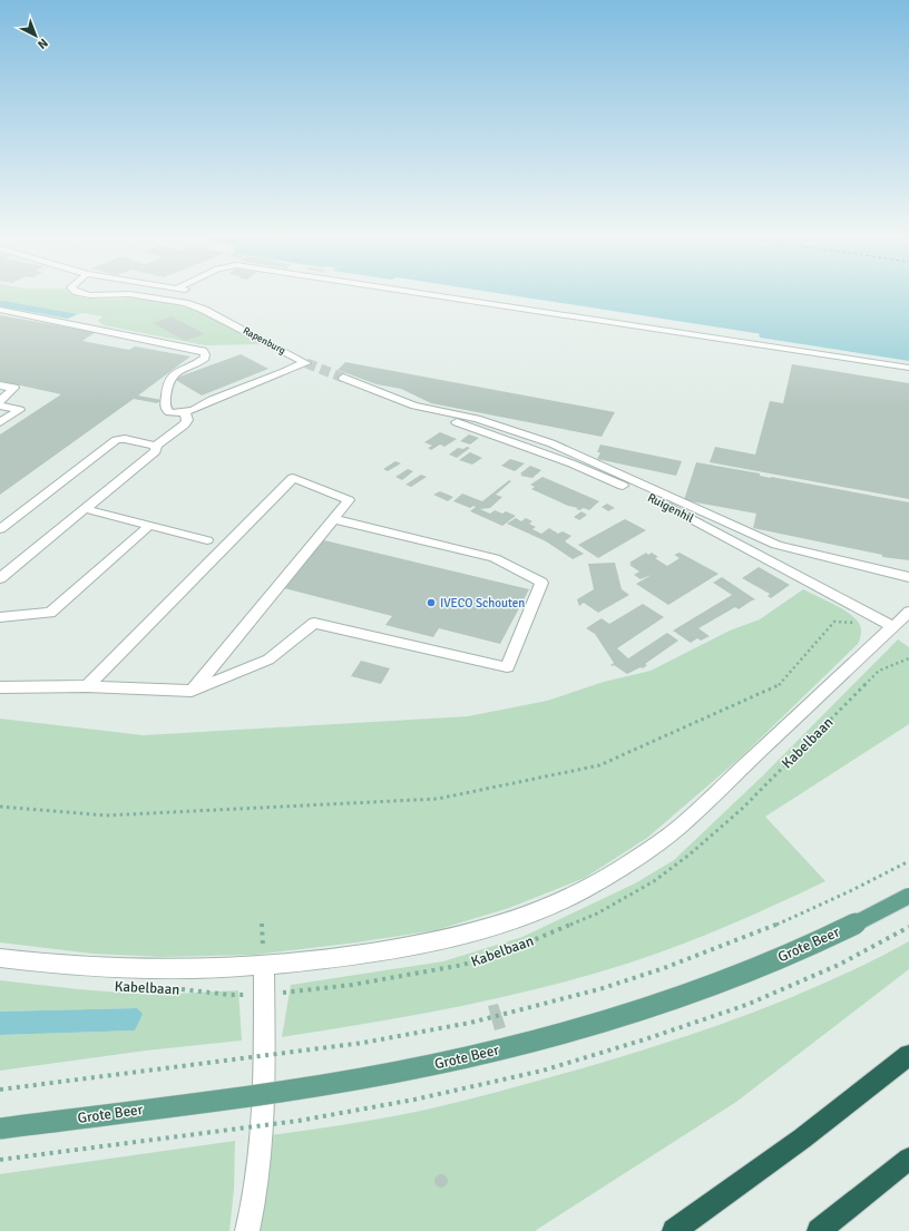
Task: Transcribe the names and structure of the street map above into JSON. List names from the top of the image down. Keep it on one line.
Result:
{"streets":{"main road":["Grote Beer"],"street":["Rapenburg","Ruigenhil","Kabelbaan"]},"crossings":[["Ruigenhil","Kabelbaan"]],"places":["IVECO Schouten"],"north":"bottom right"}
